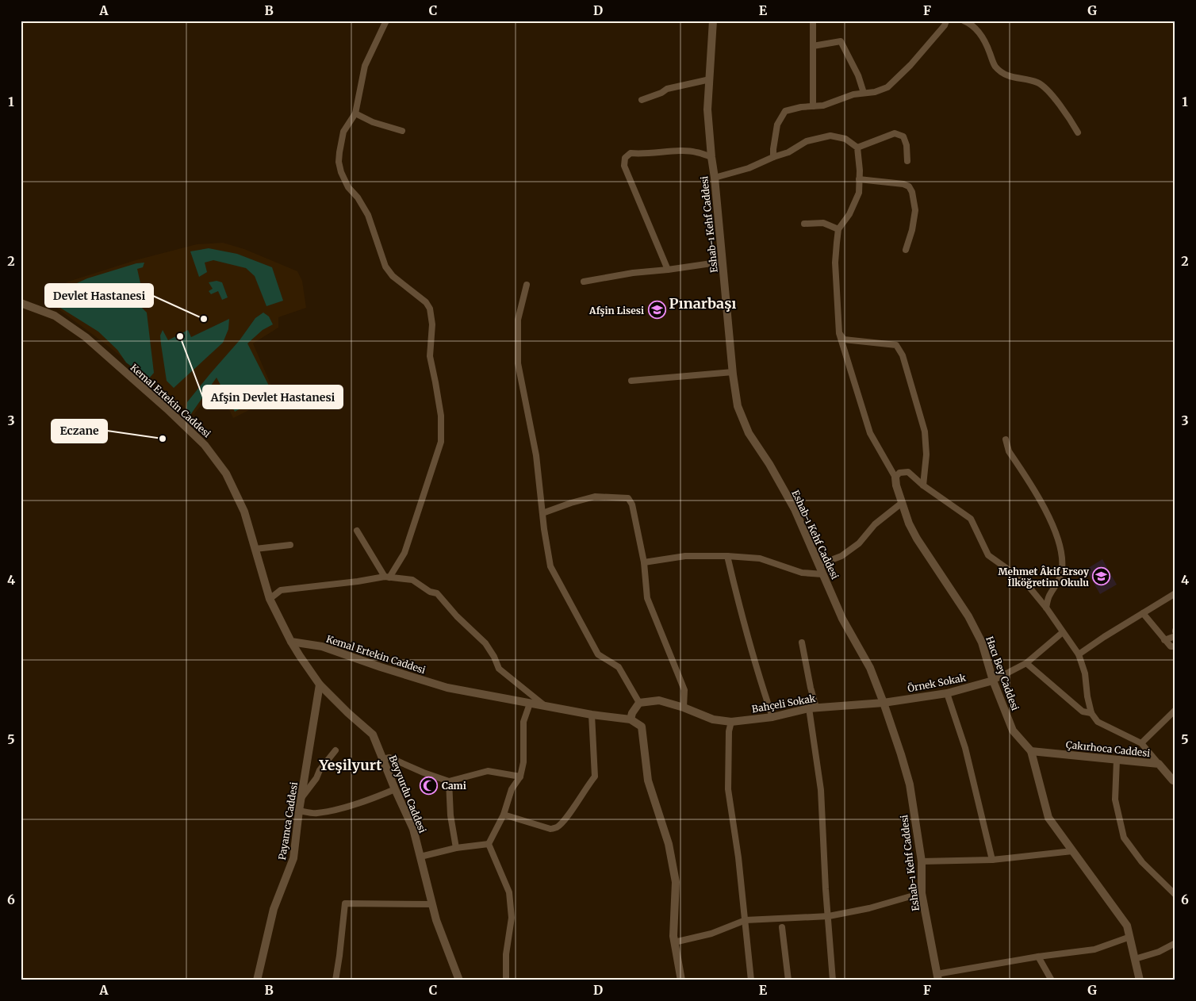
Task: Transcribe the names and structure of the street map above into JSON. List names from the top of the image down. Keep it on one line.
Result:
{"streets":{"street":["Eshab-ı Kehf Caddesi","Kemal Ertekin Caddesi","Hacı Bey Caddesi","Örnek Sokak","Bahçeli Sokak","Çakırhoca Caddesi","Beyyurdu Caddesi","Payamca Caddesi"]},"crossings":[["Eshab-ı Kehf Caddesi","Örnek Sokak"],["Eshab-ı Kehf Caddesi","Bahçeli Sokak"],["Kemal Ertekin Caddesi","Beyyurdu Caddesi"],["Hacı Bey Caddesi","Örnek Sokak"],["Hacı Bey Caddesi","Çakırhoca Caddesi"],["Örnek Sokak","Bahçeli Sokak"],["Beyyurdu Caddesi","Payamca Caddesi"]],"districts":["Pınarbaşı","Yeşilyurt"],"places":{"school or university":["Afşin Lisesi","Mehmet Âkif Ersoy İlköğretim Okulu"],"other":["Devlet Hastanesi","Afşin Devlet Hastanesi","Eczane"],"mosque":["Cami"]},"grid":{"columns":["A","B","C","D","E","F","G"],"rows":["1","2","3","4","5","6"]}}
